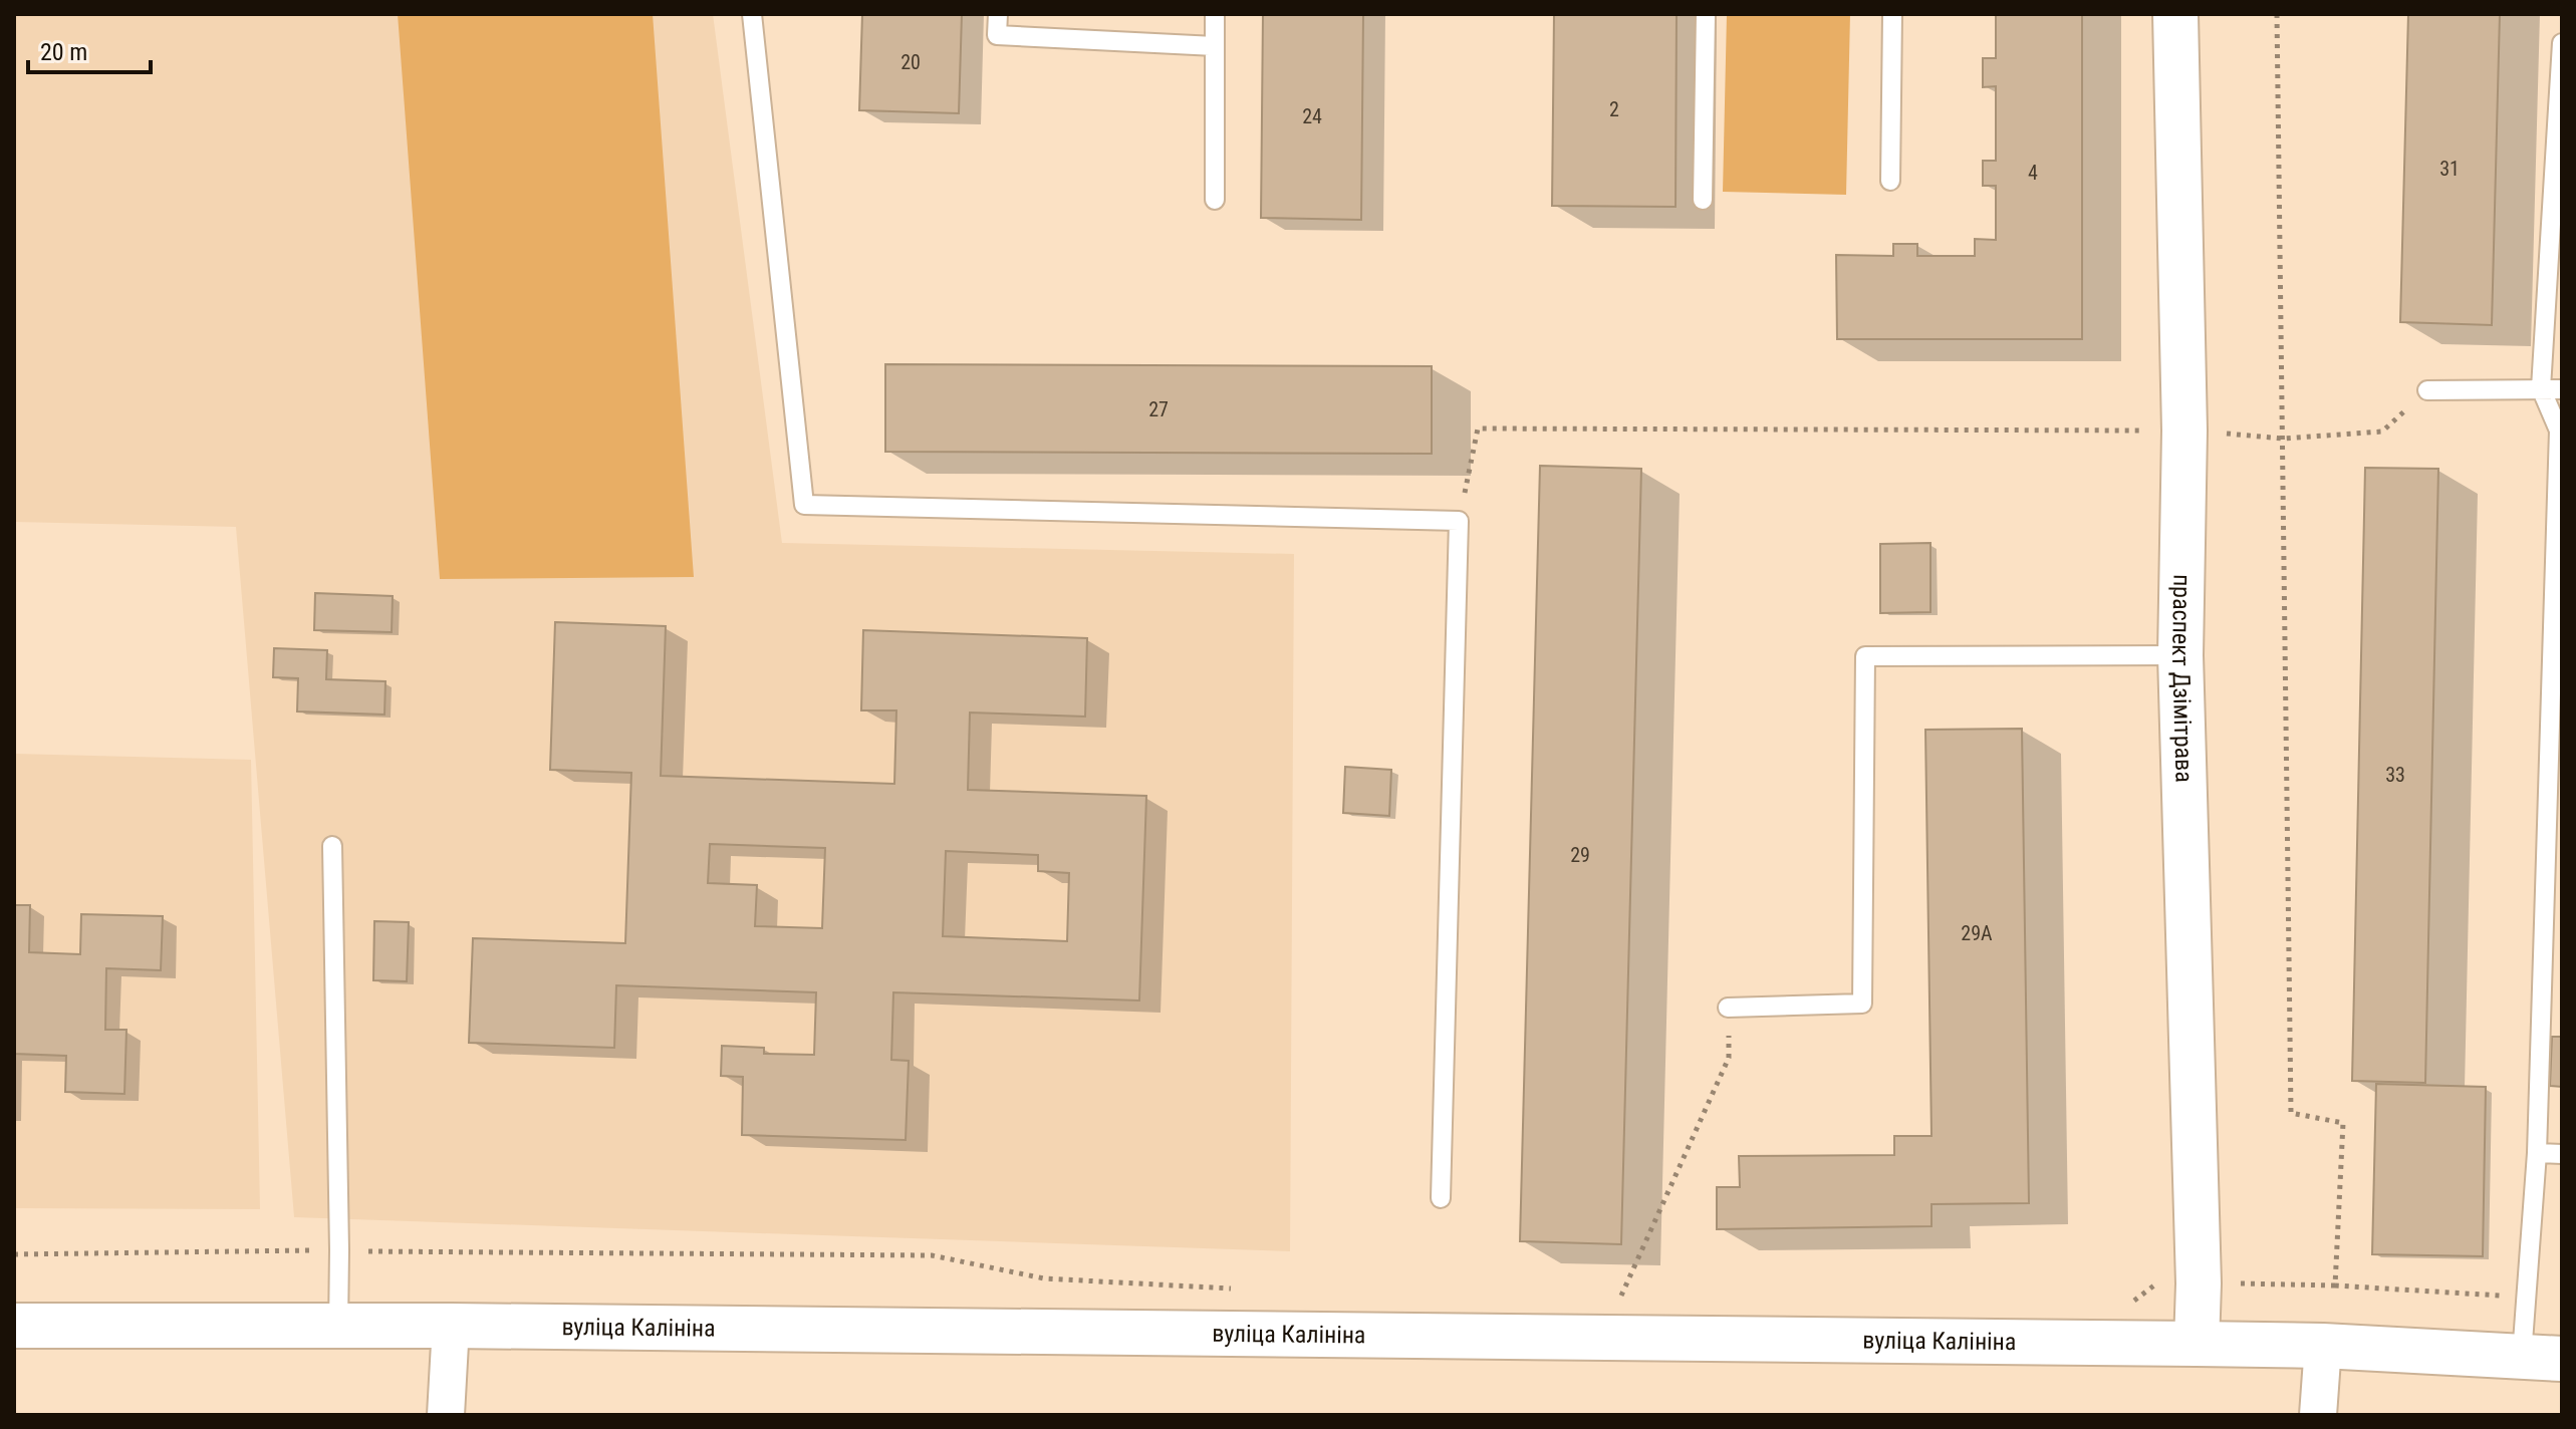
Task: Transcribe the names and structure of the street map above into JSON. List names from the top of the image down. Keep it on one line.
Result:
{"streets":{"main road":["праспект Дзімітрава","вуліца Калініна"]},"crossings":[["праспект Дзімітрава","вуліца Калініна"]],"house_numbers":["20","2","24","31","4","27","33","29","29А"],"scale_bar":"20 m"}
